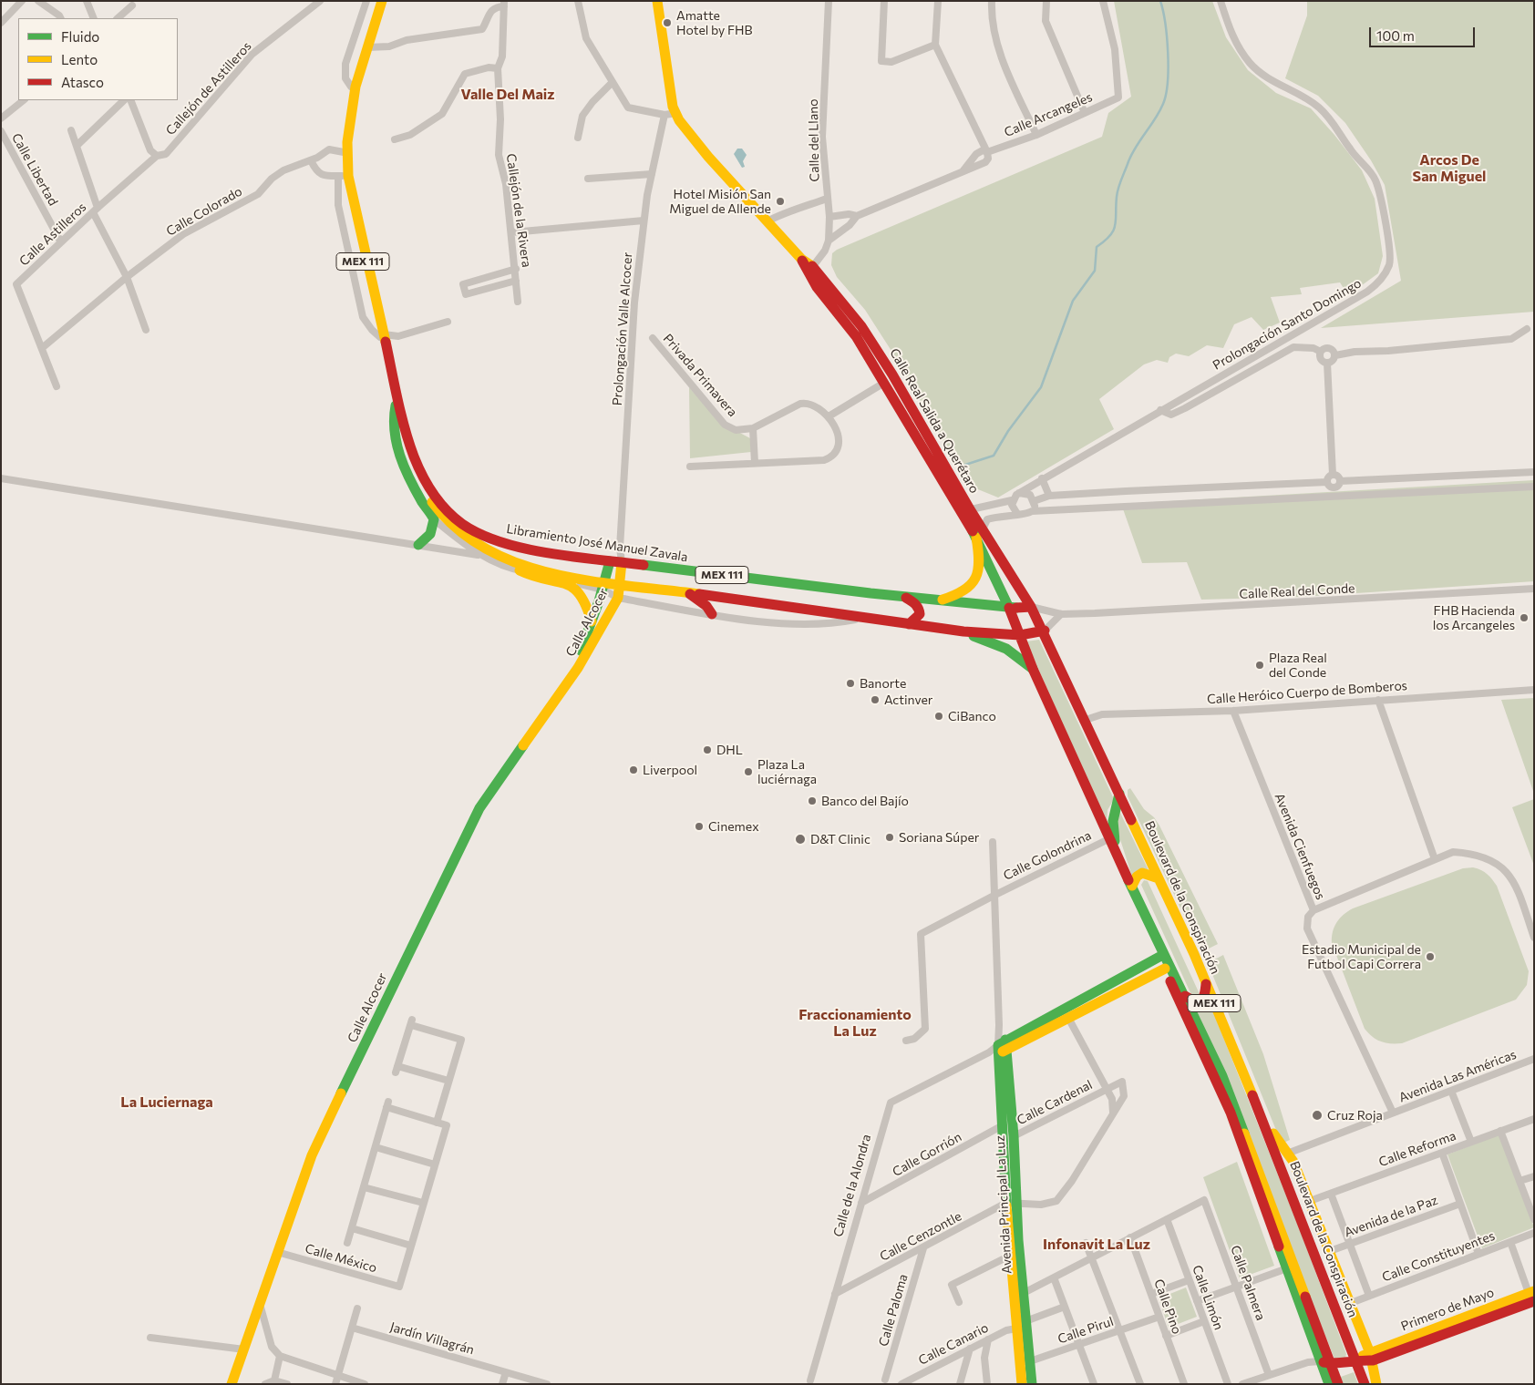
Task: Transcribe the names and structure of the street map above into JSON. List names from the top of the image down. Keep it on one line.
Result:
{"streets":{"main road":["MEX 111","Calle Real Salida a Querétaro","Libramiento José Manuel Zavala","Calle Alcocer","Boulevard de la Conspiración","Calle de la Alondra","Avenida Principal La Luz","Primero de Mayo"],"street":["Callejón de Astilleros","Calle Arcangeles","Calle del Llano","Calle Libertad","Callejón de la Rivera","Calle Colorado","Calle Astilleros","Prolongación Santo Domingo","Prolongación Valle Alcocer","Privada Primavera","Calle Real del Conde","Calle Heróico Cuerpo de Bomberos","Avenida Cienfuegos","Calle Golondrina","Avenida Las Américas","Calle Cardenal","Calle Reforma","Calle Gorrión","Avenida de la Paz","Calle Cenzontle","Calle Constituyentes","Calle México","Calle Palmera","Calle Limón","Calle Pino","Calle Paloma","Calle Pirul","Jardín Villagrán","Calle Canario"]},"crossings":[["Callejón de Astilleros","Calle Astilleros"],["Calle Arcangeles","Calle del Llano"],["Calle del Llano","Calle Real Salida a Querétaro"],["Calle Libertad","Calle Astilleros"],["Calle Colorado","Calle Astilleros"],["Calle Colorado","Libramiento José Manuel Zavala"],["MEX 111","Calle Real Salida a Querétaro"],["MEX 111","Libramiento José Manuel Zavala"],["MEX 111","Calle Real del Conde"],["MEX 111","Calle Golondrina"],["MEX 111","Boulevard de la Conspiración"],["Prolongación Valle Alcocer","Libramiento José Manuel Zavala"],["Prolongación Valle Alcocer","Calle Alcocer"],["Calle Real Salida a Querétaro","Libramiento José Manuel Zavala"],["Calle Real Salida a Querétaro","Calle Real del Conde"],["Libramiento José Manuel Zavala","Calle Alcocer"],["Calle Alcocer","Calle México"],["Calle Heróico Cuerpo de Bomberos","Avenida Cienfuegos"],["Calle Heróico Cuerpo de Bomberos","Boulevard de la Conspiración"],["Avenida Cienfuegos","Avenida Las Américas"],["Calle Golondrina","Avenida Principal La Luz"],["Calle Cardenal","Calle de la Alondra"],["Calle Cardenal","Avenida Principal La Luz"],["Calle Gorrión","Calle de la Alondra"],["Calle Gorrión","Avenida Principal La Luz"],["Calle de la Alondra","Avenida Principal La Luz"],["Calle de la Alondra","Calle Cenzontle"],["Avenida Principal La Luz","Calle Cenzontle"],["Avenida Principal La Luz","Calle Pirul"],["Avenida Principal La Luz","Calle Canario"],["Calle Cenzontle","Calle Paloma"],["Calle Palmera","Calle Limón"],["Calle Pino","Calle Pirul"]],"districts":["Valle Del Maiz","Arcos De San Miguel","Fraccionamiento La Luz","La Luciernaga","Infonavit La Luz"],"places":["Amatte Hotel by FHB","Hotel Misión San Miguel de Allende","FHB Hacienda los Arcangeles","Plaza Real del Conde","Banorte","Actinver","CiBanco","DHL","Liverpool","Plaza La luciérnaga","Banco del Bajío","Cinemex","Soriana Súper","D&T Clinic","Estadio Municipal de Futbol Capi Correra","Cruz Roja"],"legend":["Fluido","Lento","Atasco"],"scale_bar":"100 m"}
